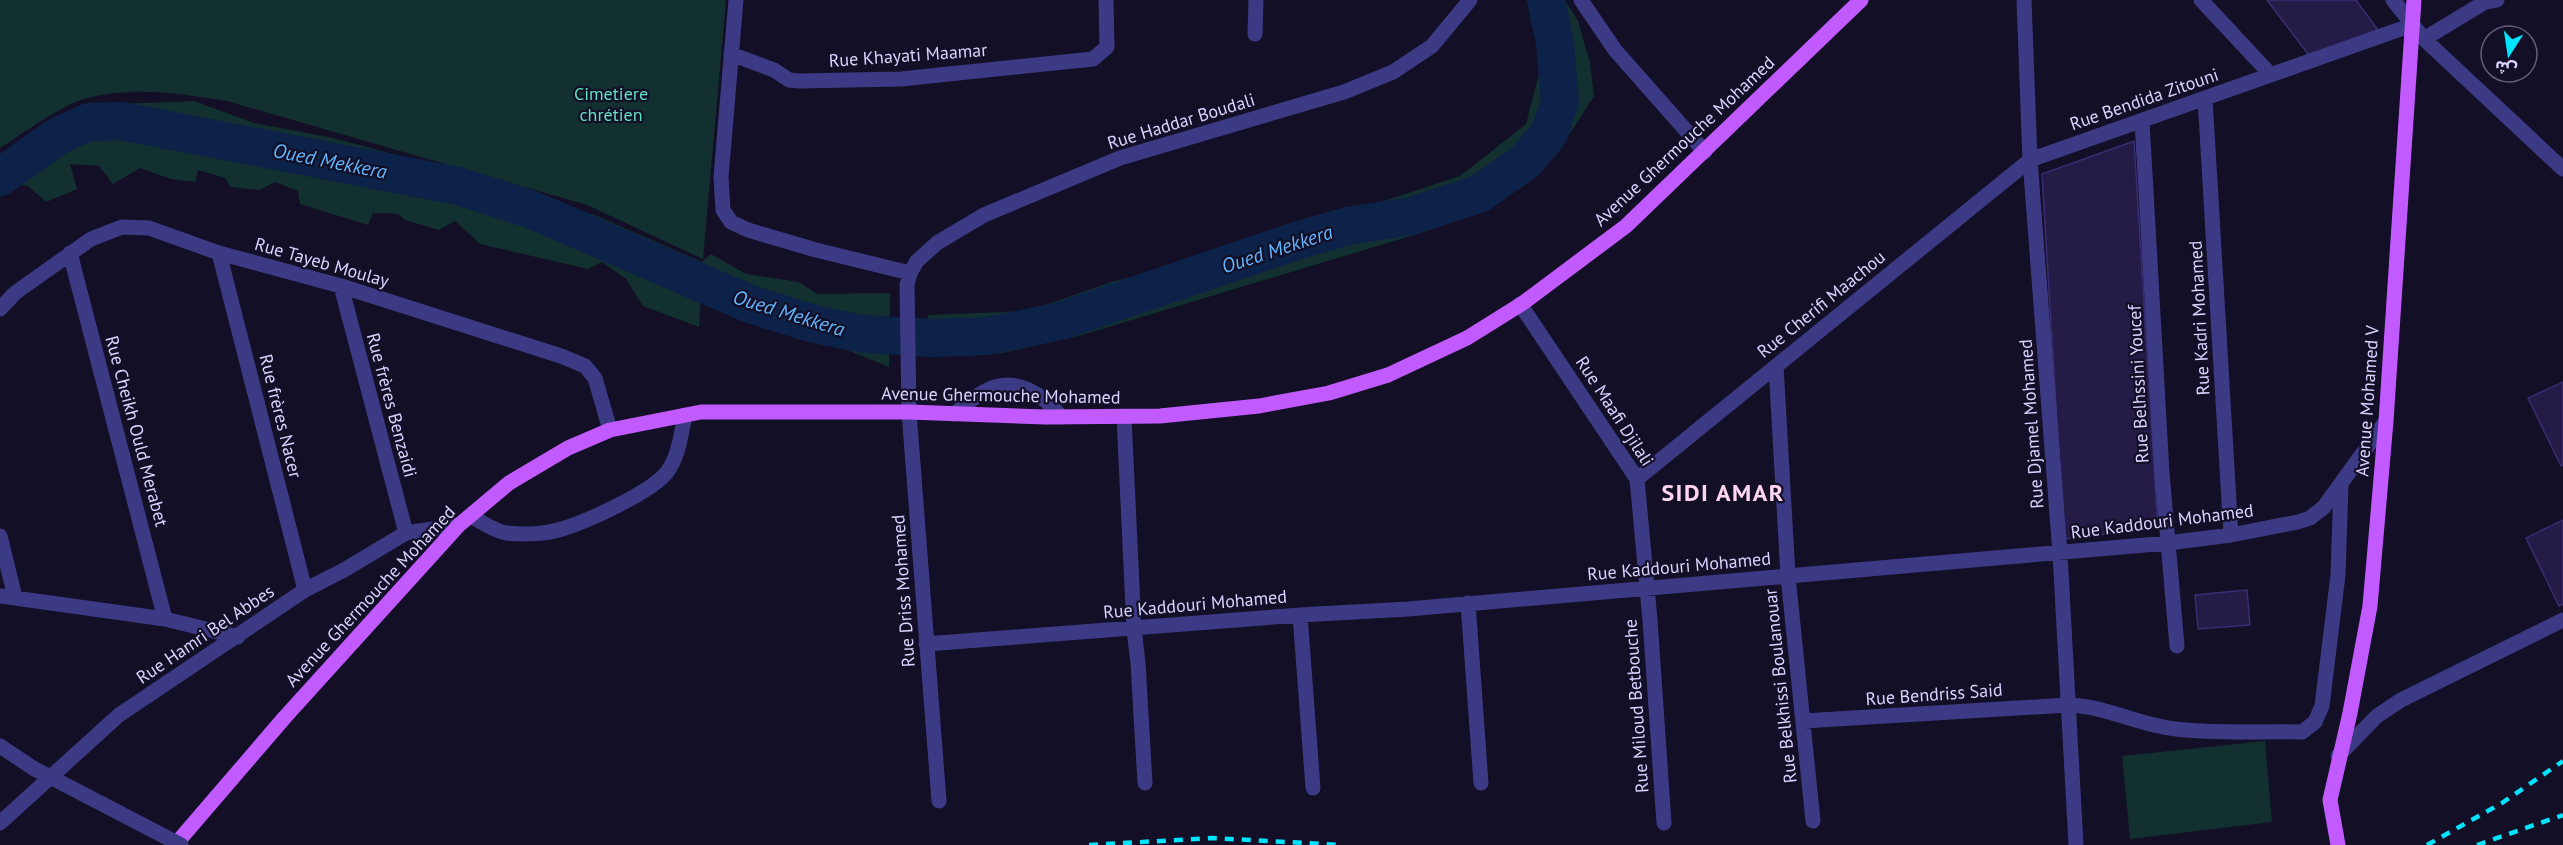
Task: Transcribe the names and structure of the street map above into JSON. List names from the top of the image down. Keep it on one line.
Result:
{"streets":{"main road":["Avenue Ghermouche Mohamed","Avenue Mohamed V"],"street":["Rue Khayati Maamar","Rue Bendida Zitouni","Rue Haddar Boudali","Rue Tayeb Moulay","Rue Cherifi Maachou","Rue Kadri Mohamed","Rue Belhssini Youcef","Rue frères Benzaidi","Rue Maafi Djilali","Rue frères Nacer","Rue Djamel Mohamed","Rue Cheikh Ould Merabet","Rue Kaddouri Mohamed","Rue Driss Mohamed","Rue Hamri Bel Abbes","Rue Belkhissi Boulanouar","Rue Bendriss Said","Rue Miloud Betbouche"]},"crossings":[["Rue Bendida Zitouni","Rue Cherifi Maachou"],["Rue Bendida Zitouni","Rue Kadri Mohamed"],["Rue Bendida Zitouni","Rue Belhssini Youcef"],["Rue Bendida Zitouni","Avenue Mohamed V"],["Rue Bendida Zitouni","Rue Djamel Mohamed"],["Rue Haddar Boudali","Rue Driss Mohamed"],["Avenue Ghermouche Mohamed","Rue Tayeb Moulay"],["Avenue Ghermouche Mohamed","Rue Maafi Djilali"],["Avenue Ghermouche Mohamed","Rue Driss Mohamed"],["Avenue Ghermouche Mohamed","Rue Hamri Bel Abbes"],["Rue Tayeb Moulay","Rue frères Benzaidi"],["Rue Tayeb Moulay","Rue frères Nacer"],["Rue Tayeb Moulay","Rue Cheikh Ould Merabet"],["Rue Cherifi Maachou","Rue Maafi Djilali"],["Rue Cherifi Maachou","Rue Djamel Mohamed"],["Rue Cherifi Maachou","Rue Belkhissi Boulanouar"],["Rue Kadri Mohamed","Rue Kaddouri Mohamed"],["Rue Belhssini Youcef","Rue Kaddouri Mohamed"],["Avenue Mohamed V","Rue Kaddouri Mohamed"],["Rue frères Benzaidi","Rue Hamri Bel Abbes"],["Rue Maafi Djilali","Rue Kaddouri Mohamed"],["Rue Maafi Djilali","Rue Miloud Betbouche"],["Rue frères Nacer","Rue Hamri Bel Abbes"],["Rue Djamel Mohamed","Rue Kaddouri Mohamed"],["Rue Djamel Mohamed","Rue Bendriss Said"],["Rue Kaddouri Mohamed","Rue Driss Mohamed"],["Rue Kaddouri Mohamed","Rue Belkhissi Boulanouar"],["Rue Kaddouri Mohamed","Rue Bendriss Said"],["Rue Kaddouri Mohamed","Rue Miloud Betbouche"],["Rue Belkhissi Boulanouar","Rue Bendriss Said"]],"districts":["SIDI AMAR"],"water":["Oued Mekkera"],"parks":["Cimetiere chrétien"],"north":"bottom"}
